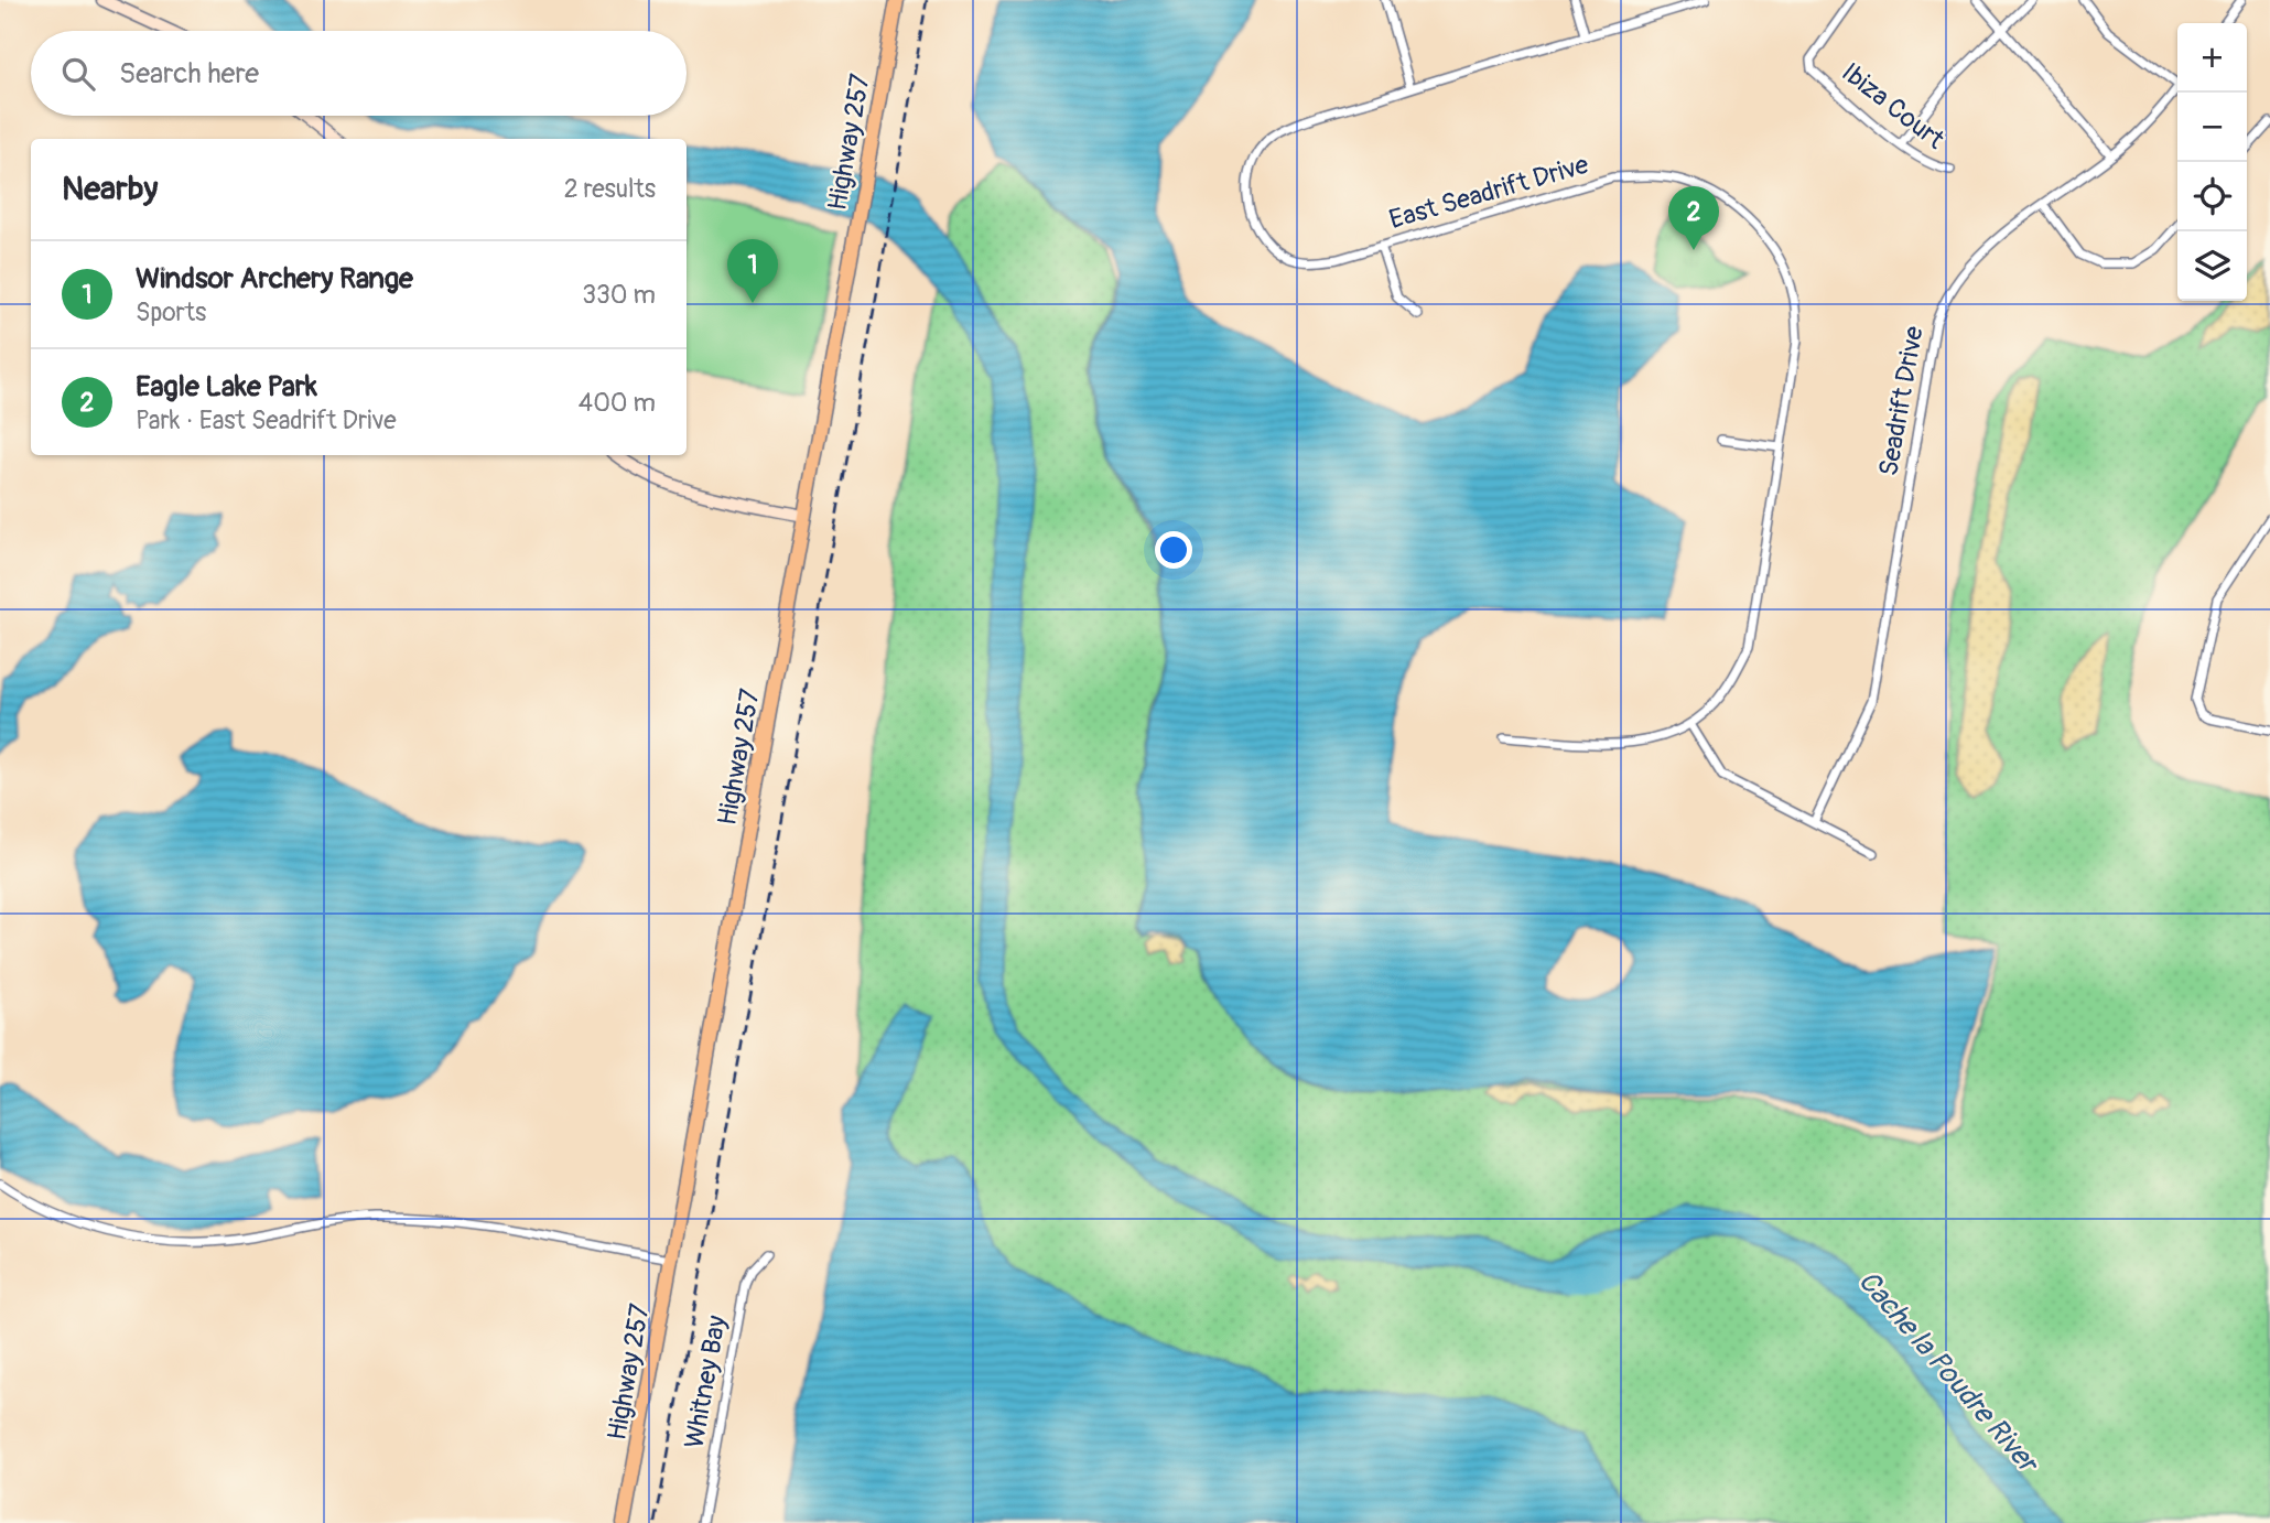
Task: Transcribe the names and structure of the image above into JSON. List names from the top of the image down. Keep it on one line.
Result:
{"streets":{"main road":["Highway 257"],"street":["Ibiza Court","East Seadrift Drive","Seadrift Drive","Whitney Bay"]},"water":["Cache la Poudre River"],"page":{"map_buttons":["+","−"],"search":"Search here","heading":["Nearby","2 results"],"pins":["2","1"],"list":[{"mark":"1","name":"Windsor Archery Range","note":"Sports","value":"330 m"},{"mark":"2","name":"Eagle Lake Park","note":"Park · East Seadrift Drive","value":"400 m"}]}}
